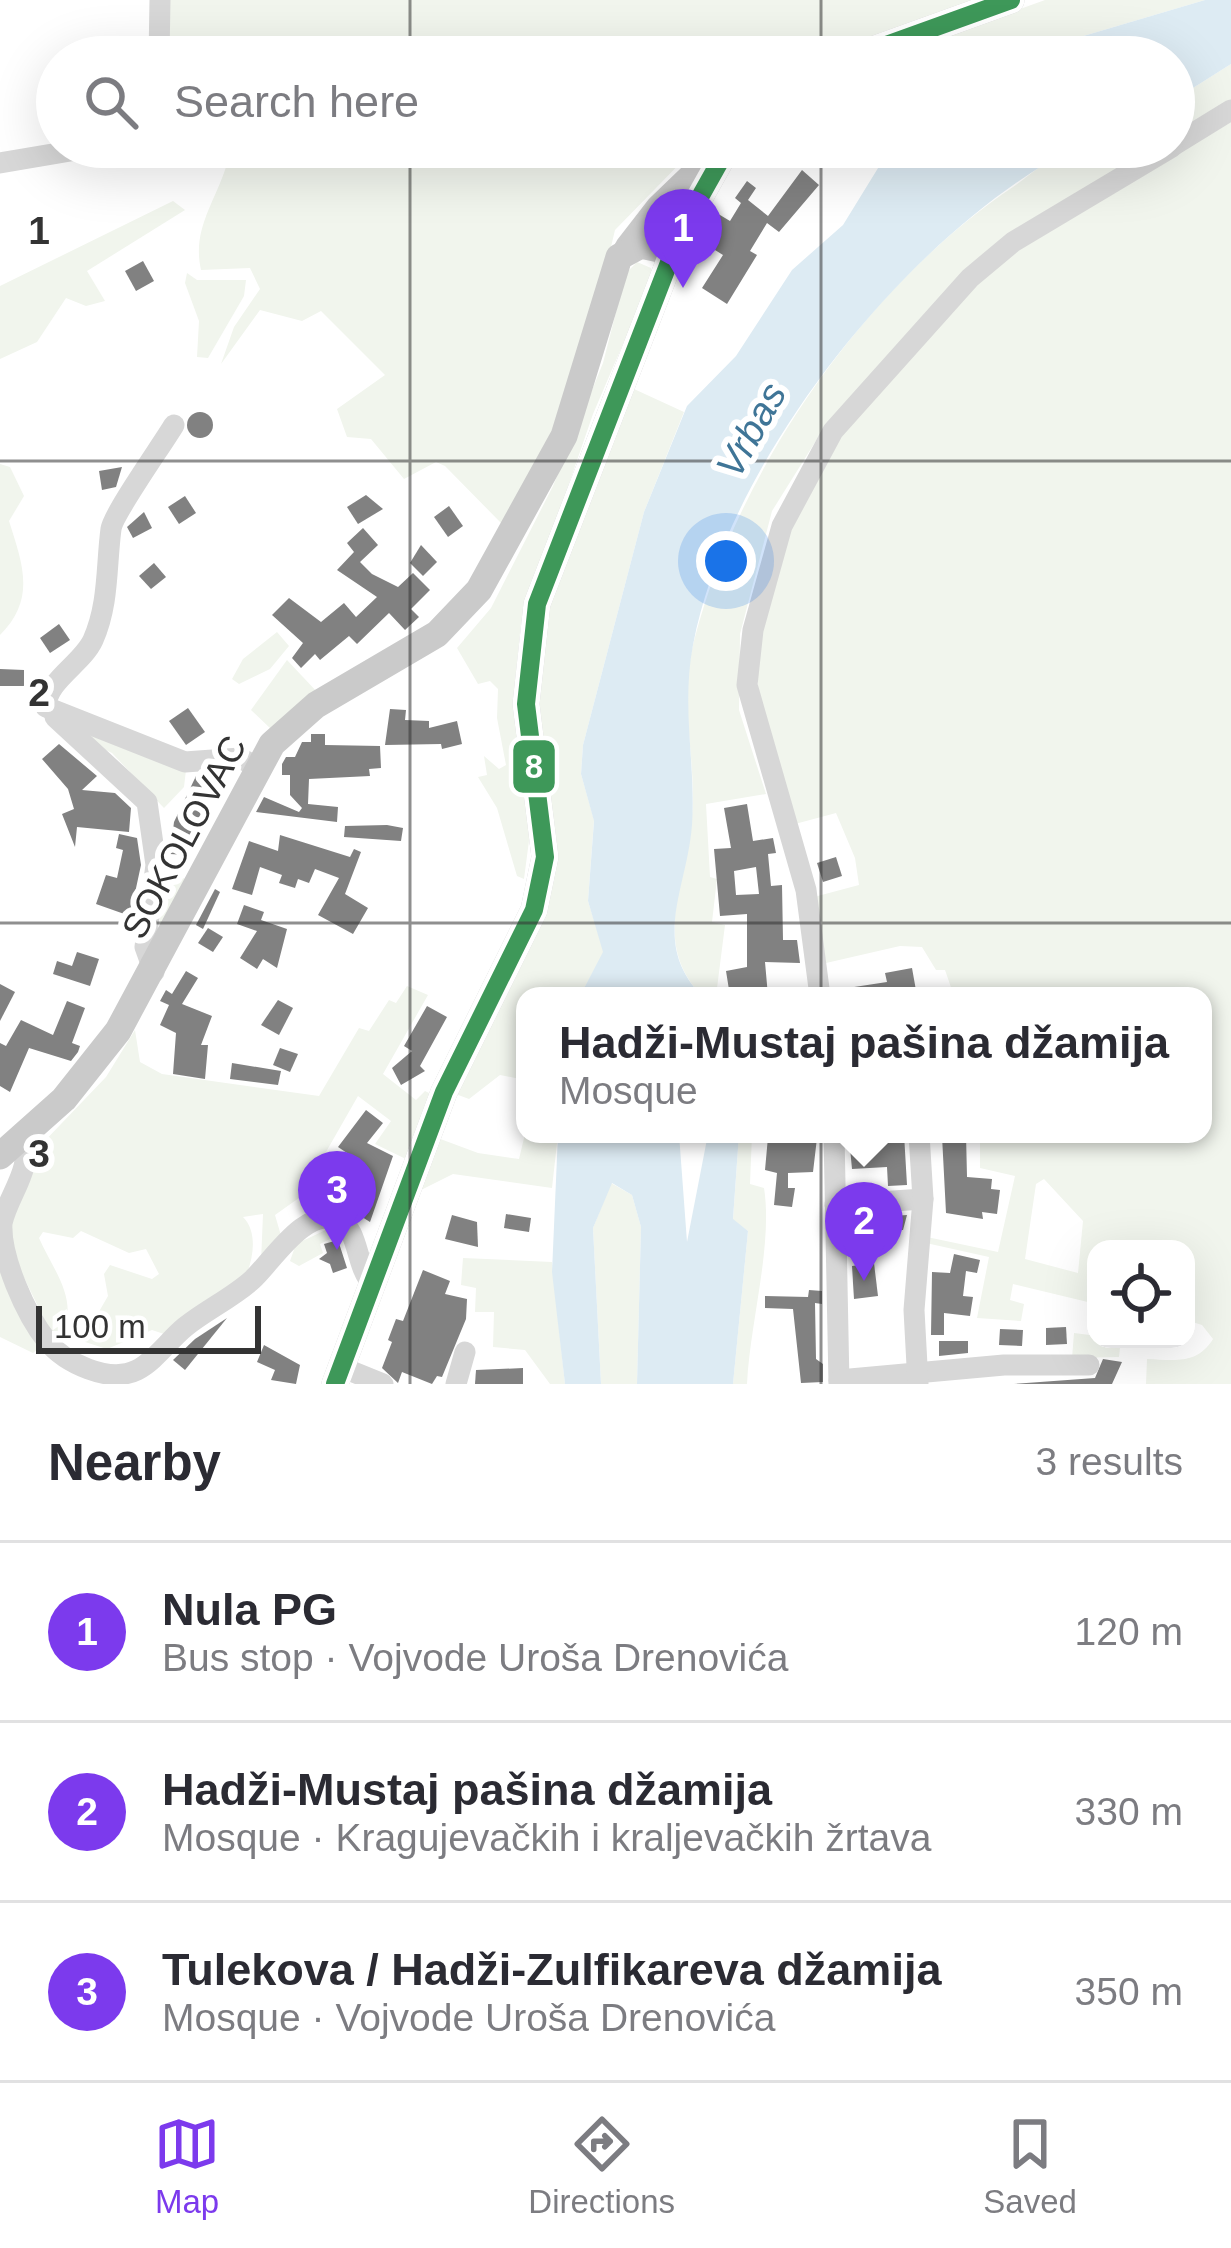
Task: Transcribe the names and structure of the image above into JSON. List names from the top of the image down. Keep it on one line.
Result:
{"streets":{"main road":["SOKOLOVAC"]},"water":["Vrbas"],"lines":["transit line 8"],"scale_bar":"100 m","page":{"search":"Search here","pins":["1","3","2"],"popup":["Hadži-Mustaj pašina džamija","Mosque"],"scale":"100 m","heading":["Nearby","3 results"],"list":[{"mark":"1","name":"Nula PG","note":"Bus stop · Vojvode Uroša Drenovića","value":"120 m"},{"mark":"2","name":"Hadži-Mustaj pašina džamija","note":"Mosque · Kragujevačkih i kraljevačkih žrtava","value":"330 m"},{"mark":"3","name":"Tulekova / Hadži-Zulfikareva džamija","note":"Mosque · Vojvode Uroša Drenovića","value":"350 m"}],"nav":["Map","Directions","Saved"]},"grid":{"rows":["1","2","3"]}}
